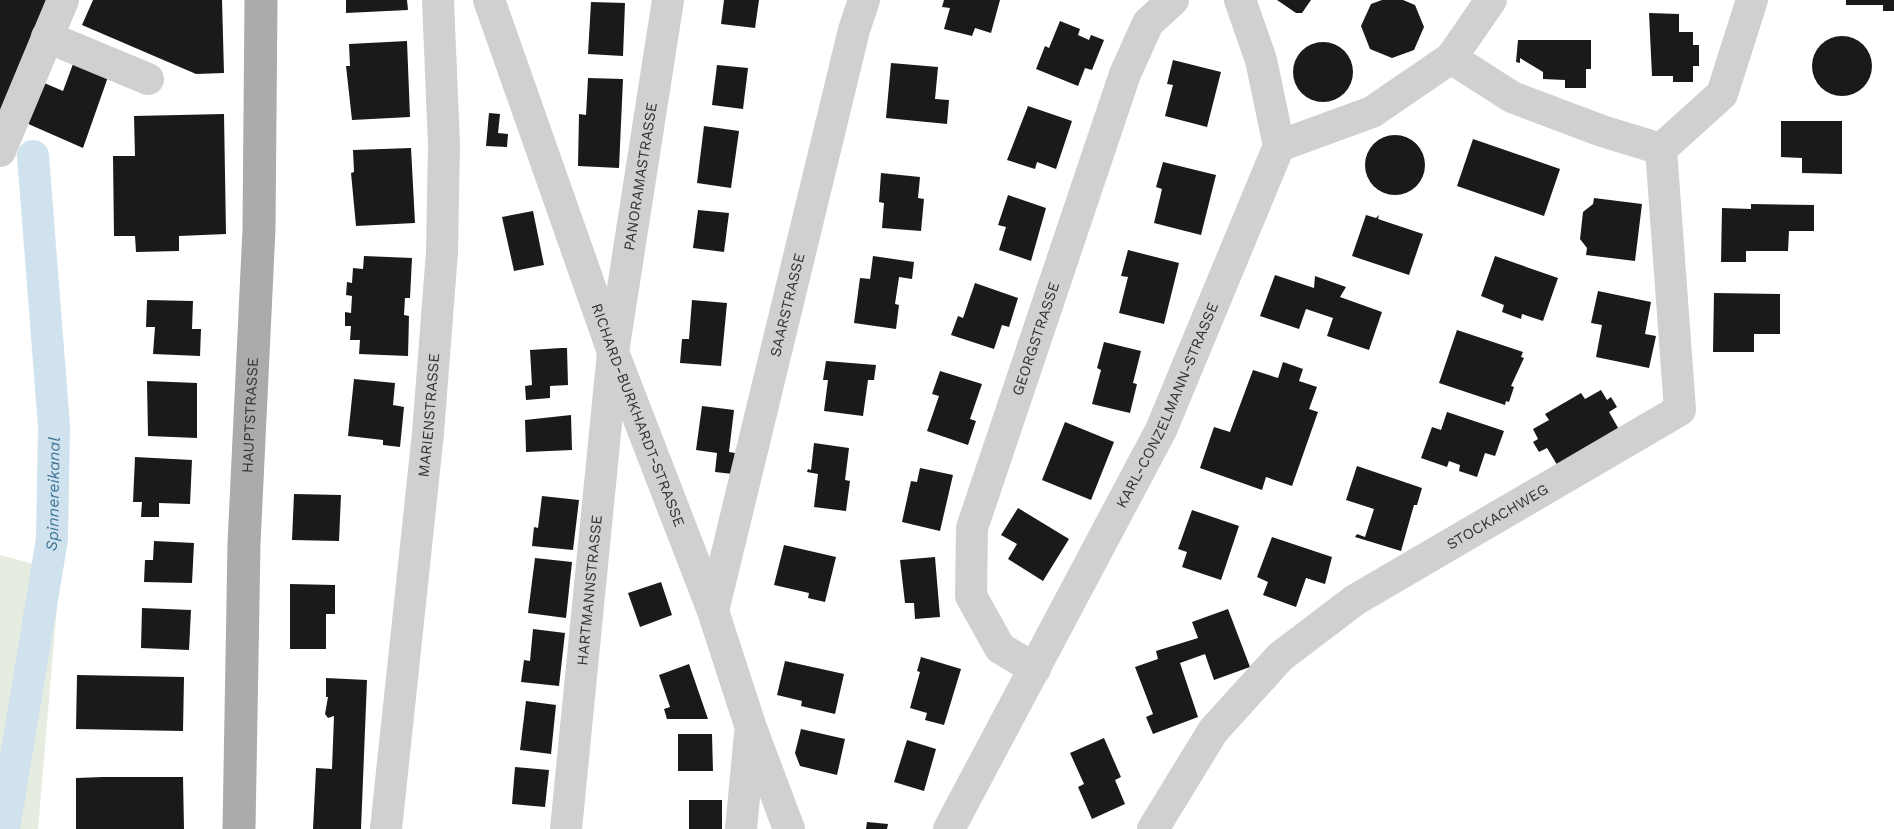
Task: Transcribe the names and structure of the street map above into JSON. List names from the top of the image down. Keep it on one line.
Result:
{"streets":{"main road":["HAUPTSTRASSE"],"street":["PANORAMASTRASSE","SAARSTRASSE","GEORGSTRASSE","KARL-CONZELMANN-STRASSE","MARIENSTRASSE","RICHARD-BURKHARDT-STRASSE","STOCKACHWEG","HARTMANNSTRASSE"]},"crossings":[["PANORAMASTRASSE","RICHARD-BURKHARDT-STRASSE"],["PANORAMASTRASSE","HARTMANNSTRASSE"],["SAARSTRASSE","RICHARD-BURKHARDT-STRASSE"],["GEORGSTRASSE","KARL-CONZELMANN-STRASSE"],["RICHARD-BURKHARDT-STRASSE","HARTMANNSTRASSE"]],"water":["Spinnereikanal"]}
